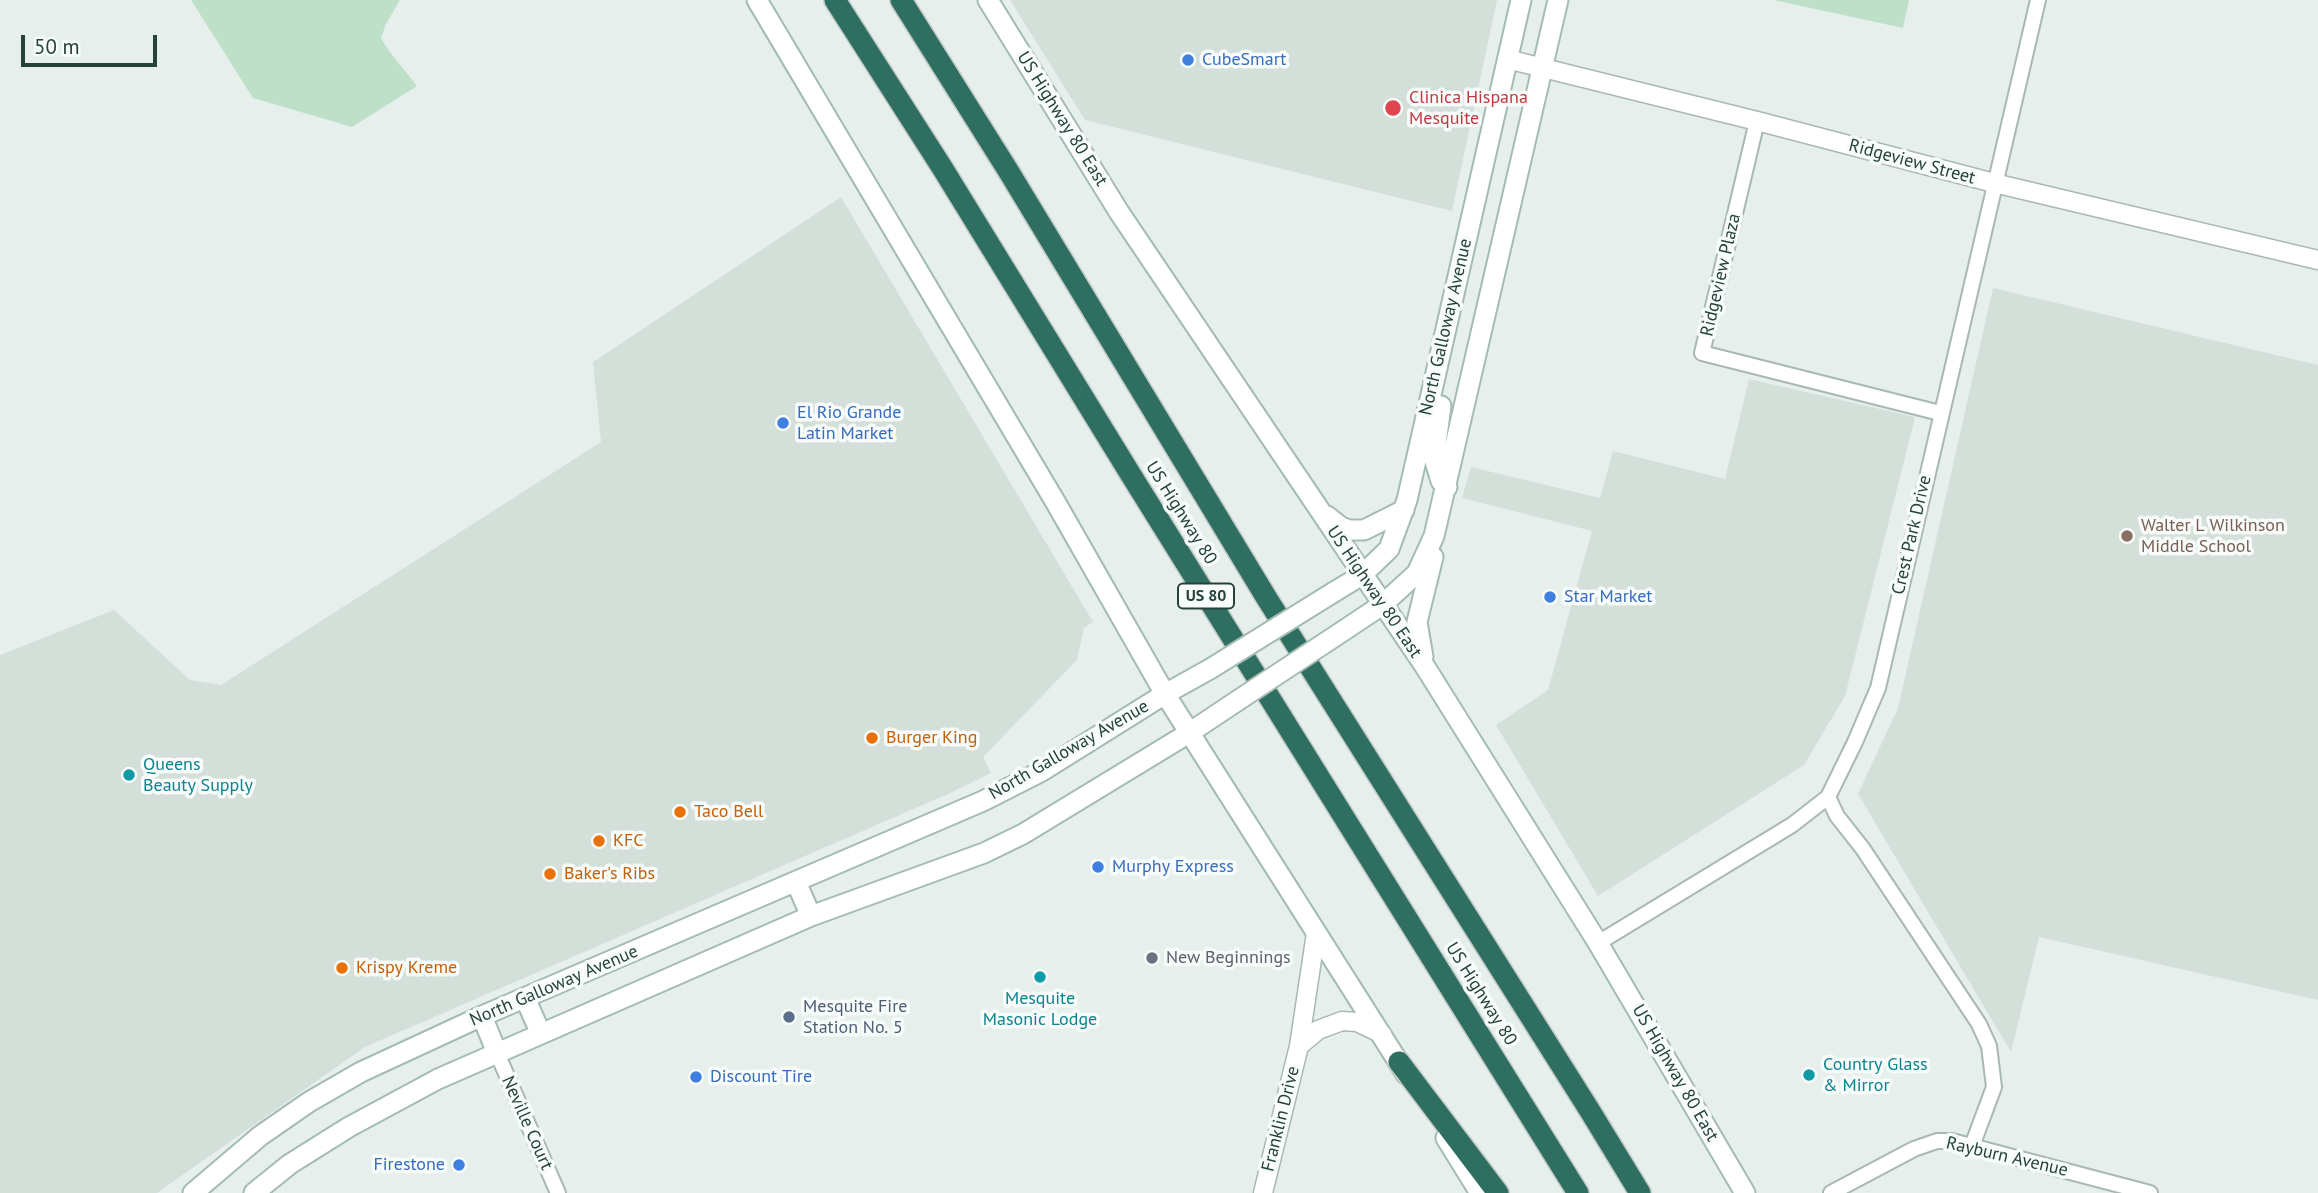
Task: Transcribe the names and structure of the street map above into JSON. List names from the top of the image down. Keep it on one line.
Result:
{"streets":{"highway":["US Highway 80","US 80"],"main road":["US Highway 80 East","North Galloway Avenue"],"street":["Ridgeview Street","Ridgeview Plaza","Crest Park Drive","Franklin Drive","Neville Court","Rayburn Avenue"]},"crossings":[["US Highway 80 East","North Galloway Avenue"],["US Highway 80 East","Crest Park Drive"],["Ridgeview Street","Ridgeview Plaza"],["Ridgeview Street","North Galloway Avenue"],["Ridgeview Street","Crest Park Drive"],["Ridgeview Plaza","Crest Park Drive"],["North Galloway Avenue","Neville Court"]],"places":["CubeSmart","Clinica Hispana Mesquite","El Rio Grande Latin Market","Walter L Wilkinson Middle School","Star Market","Burger King","Queens Beauty Supply","Taco Bell","KFC","Murphy Express","Baker's Ribs","New Beginnings","Krispy Kreme","Mesquite Masonic Lodge","Mesquite Fire Station No. 5","Country Glass & Mirror","Discount Tire","Firestone"],"scale_bar":"50 m"}
